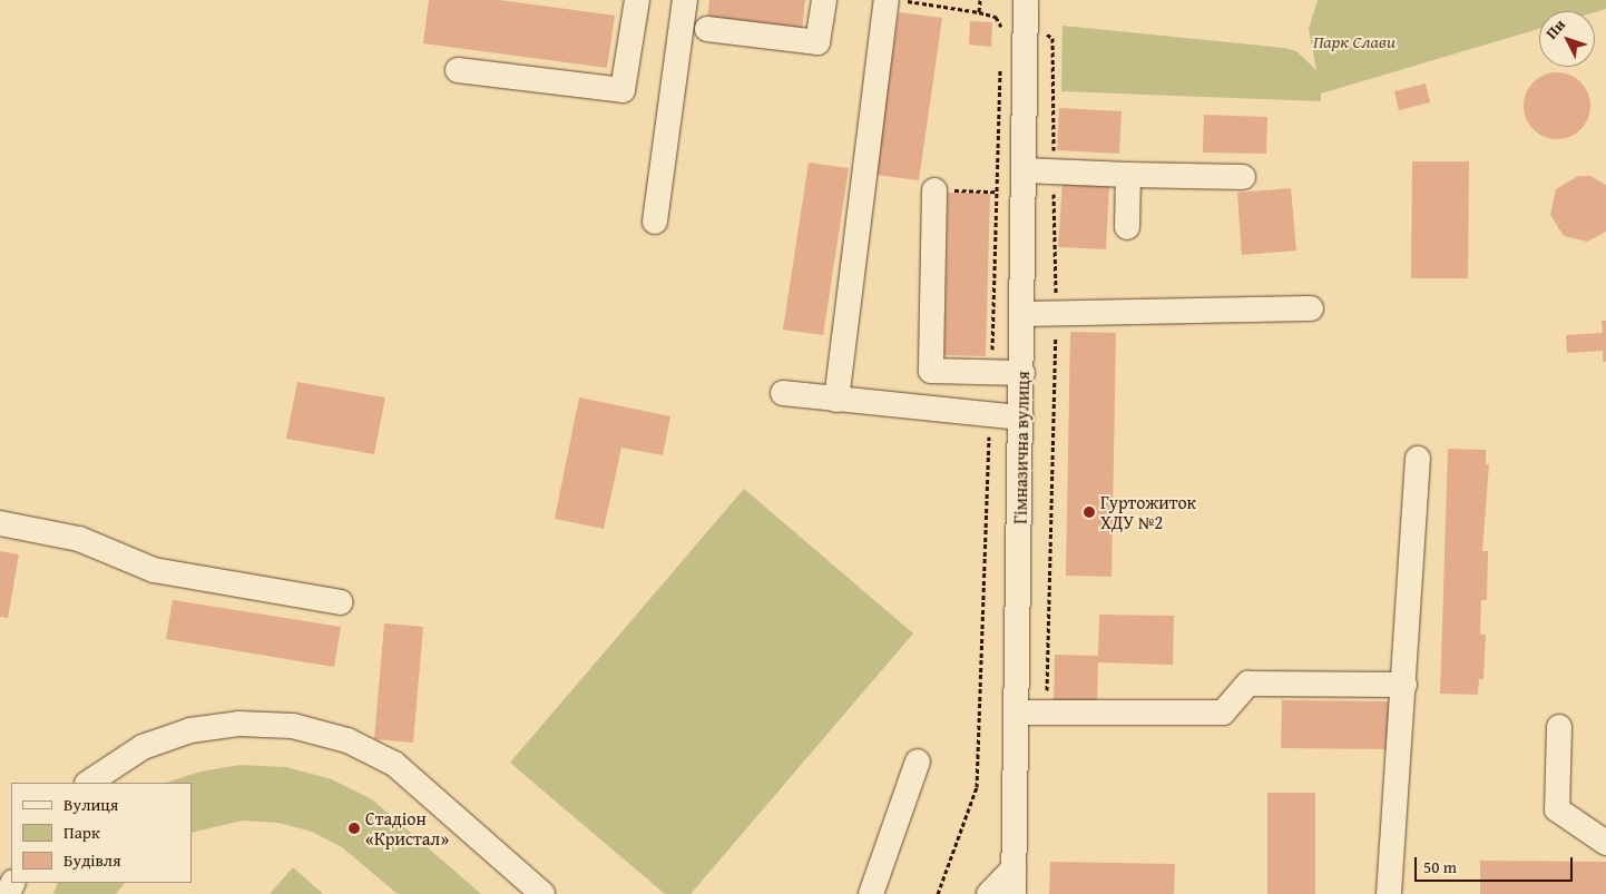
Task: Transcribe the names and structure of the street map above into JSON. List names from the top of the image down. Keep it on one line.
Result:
{"streets":{"street":["Гімназична вулиця"]},"parks":["Парк Слави"],"places":["Гуртожиток ХДУ №2","Стадіон «Кристал»"],"legend":["Вулиця","Парк","Будівля"],"scale_bar":"50 m","north":"top left"}
